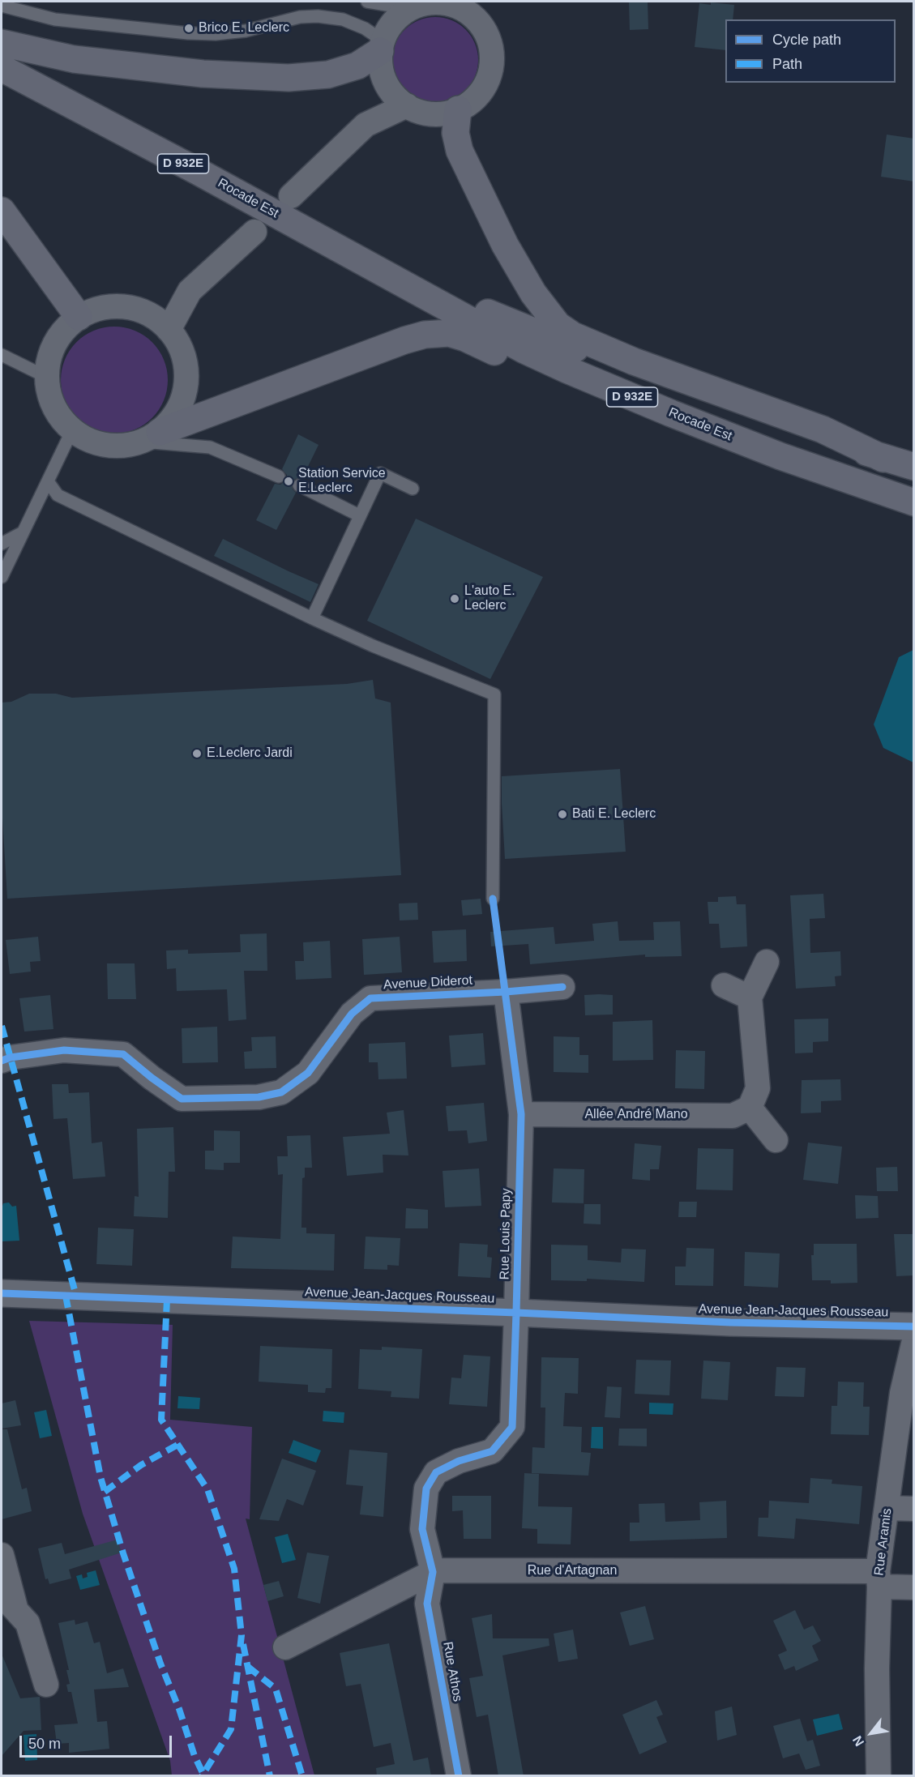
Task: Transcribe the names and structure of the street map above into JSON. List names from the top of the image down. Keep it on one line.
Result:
{"streets":{"main road":["D 932E","Rocade Est"],"street":["Avenue Diderot","Allée André Mano","Rue Louis Papy","Avenue Jean-Jacques Rousseau","Rue Aramis","Rue d'Artagnan","Rue Athos"]},"crossings":[["Avenue Diderot","Rue Louis Papy"],["Allée André Mano","Rue Louis Papy"],["Rue Louis Papy","Avenue Jean-Jacques Rousseau"],["Rue Louis Papy","Rue d'Artagnan"],["Rue Louis Papy","Rue Athos"],["Rue Aramis","Rue d'Artagnan"],["Rue d'Artagnan","Rue Athos"]],"places":["Brico E. Leclerc","Station Service E.Leclerc","L'auto E. Leclerc","E.Leclerc Jardi","Bati E. Leclerc"],"legend":["Cycle path","Path"],"scale_bar":"50 m","north":"bottom left"}
